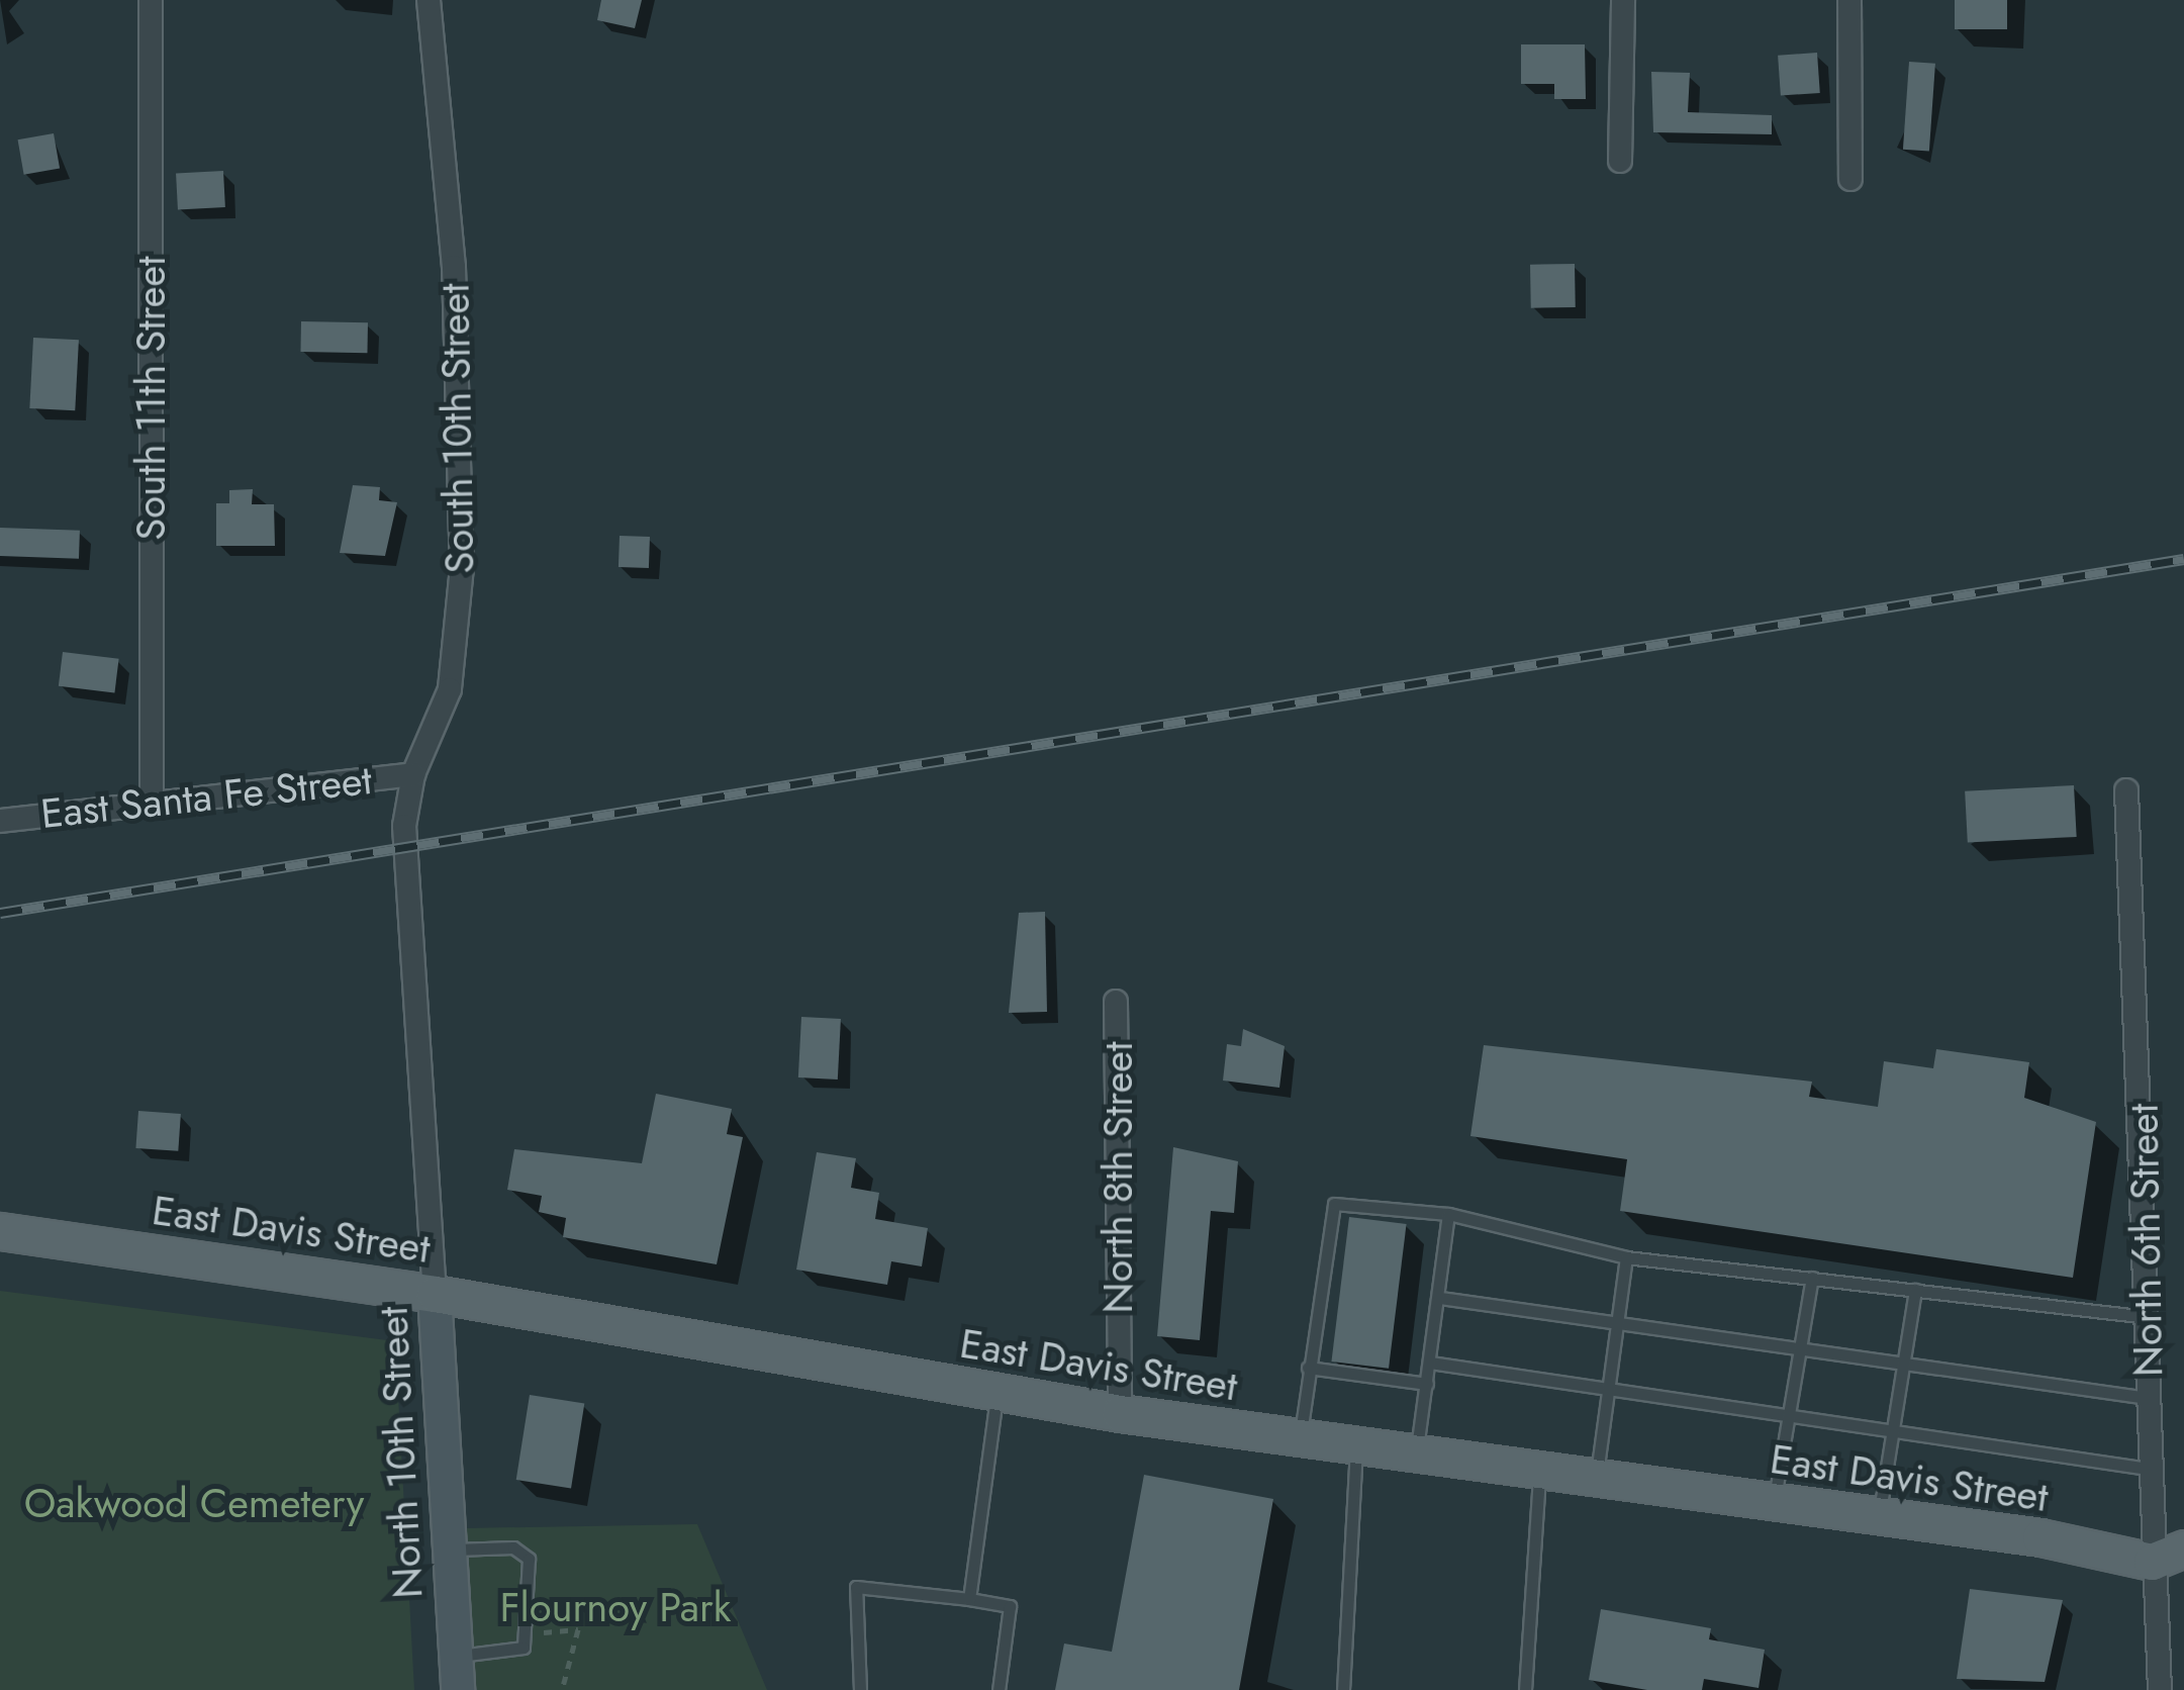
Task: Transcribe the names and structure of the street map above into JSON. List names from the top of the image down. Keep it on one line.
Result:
{"streets":{"main road":["East Davis Street"],"street":["South 11th Street","South 10th Street","East Santa Fe Street","North 8th Street","North 6th Street","North 10th Street"]},"crossings":[["South 11th Street","East Santa Fe Street"],["South 10th Street","East Santa Fe Street"],["South 10th Street","North 10th Street"],["North 8th Street","East Davis Street"],["East Davis Street","North 6th Street"],["East Davis Street","North 10th Street"]],"parks":["Oakwood Cemetery","Flournoy Park"]}
